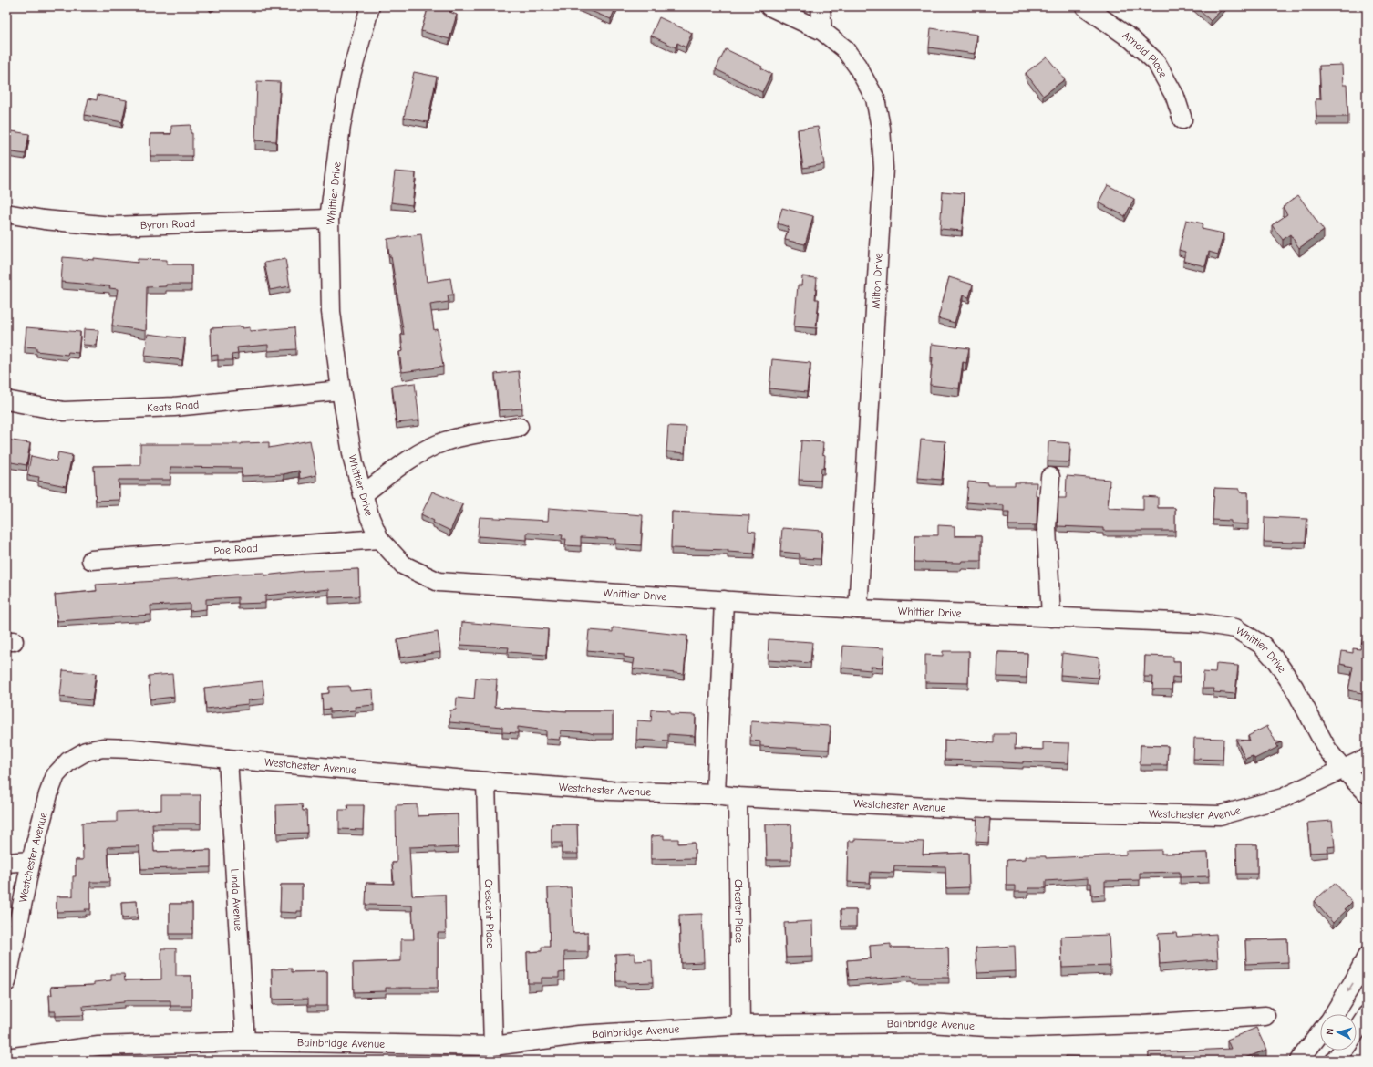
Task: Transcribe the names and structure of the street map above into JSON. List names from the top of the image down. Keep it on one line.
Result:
{"streets":{"street":["Arnold Place","Whittier Drive","Byron Road","Milton Drive","Keats Road","Poe Road","Westchester Avenue","Linda Avenue","Chester Place","Crescent Place","Bainbridge Avenue"]},"crossings":[["Whittier Drive","Byron Road"],["Whittier Drive","Milton Drive"],["Whittier Drive","Keats Road"],["Whittier Drive","Poe Road"],["Whittier Drive","Westchester Avenue"],["Westchester Avenue","Linda Avenue"],["Westchester Avenue","Chester Place"],["Westchester Avenue","Crescent Place"],["Linda Avenue","Bainbridge Avenue"],["Chester Place","Bainbridge Avenue"],["Crescent Place","Bainbridge Avenue"]],"north":"left"}
